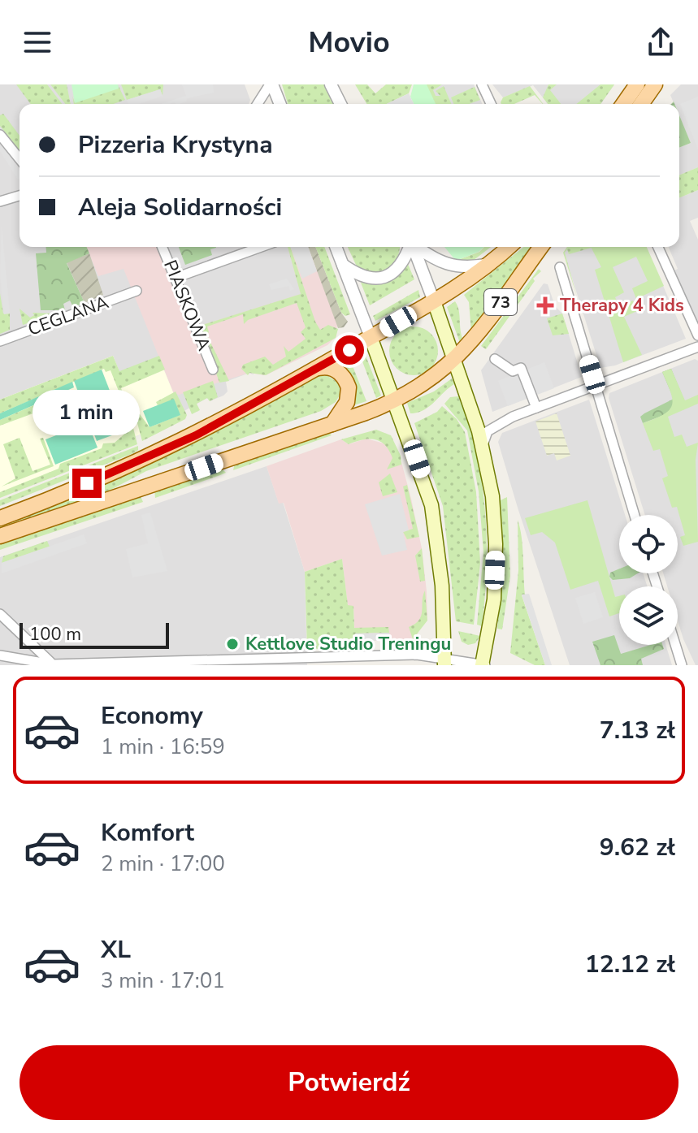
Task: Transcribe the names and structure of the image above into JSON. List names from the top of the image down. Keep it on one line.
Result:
{"streets":{"main road":["73"],"street":["PIASKOWA","CEGLANA"]},"places":{"health":["Therapy 4 Kids"],"other":["Kettlove Studio Treningu"]},"scale_bar":"100 m","page":{"header":"Movio","banner":["Pizzeria Krystyna","Aleja Solidarności"],"bubble":"1 min","scale":"100 m","list":[{"name":"Economy","note":"1 min · 16:59","value":"7.13 zł"},{"name":"Komfort","note":"2 min · 17:00","value":"9.62 zł"},{"name":"XL","note":"3 min · 17:01","value":"12.12 zł"}],"buttons":"Potwierdź"}}
